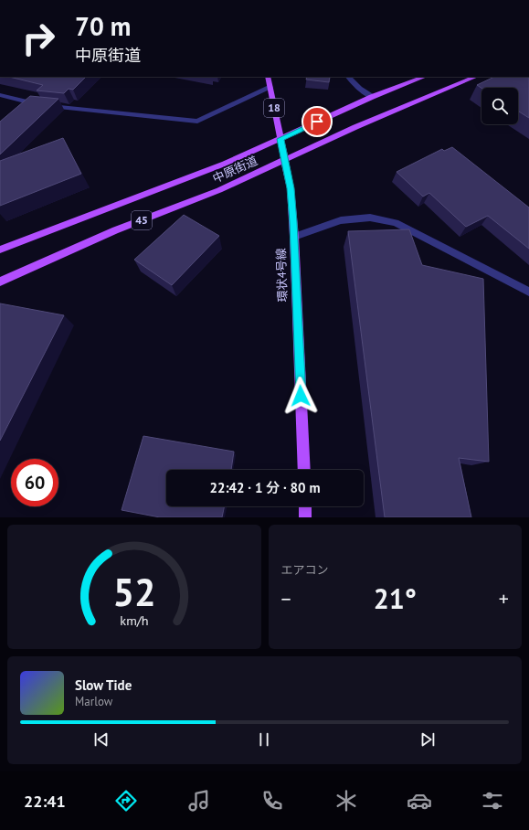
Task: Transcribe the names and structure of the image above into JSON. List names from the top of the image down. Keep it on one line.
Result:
{"streets":{"main road":["18","中原街道","45","環状4号線"]},"crossings":[["中原街道","環状4号線"]],"page":{"turn":["70 m","中原街道"],"limit":"60","trip":"22:42 · 1 分 · 80 m","tile":"エアコン","heat":["−","21°","+"],"song":["Slow Tide","Marlow"],"tabs":"22:41","gauge":["52","km/h"]}}
